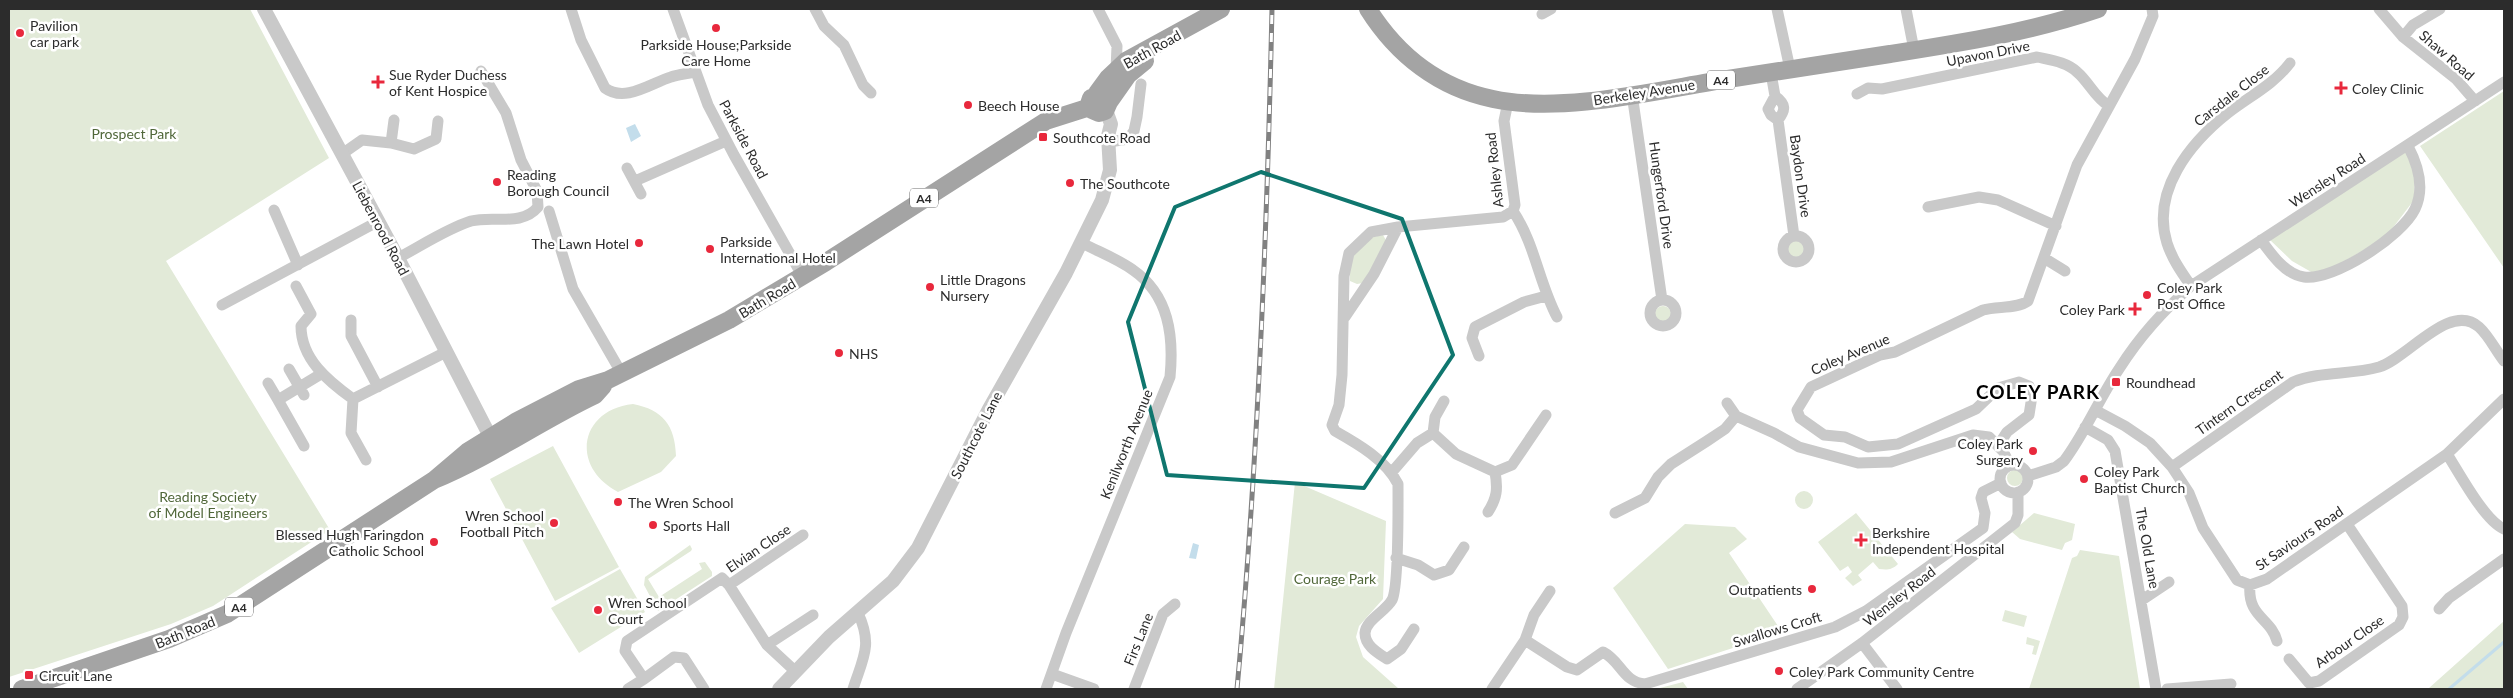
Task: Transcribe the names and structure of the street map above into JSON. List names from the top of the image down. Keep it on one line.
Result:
{"streets":{"main road":["Bath Road","A4","Berkeley Avenue"],"street":["Upavon Drive","Shaw Road","Carsdale Close","Parkside Road","Ashley Road","Baydon Drive","Wensley Road","Hungerford Drive","Liebenrood Road","Coley Avenue","Tintern Crescent","Southcote Lane","Kenilworth Avenue","St Saviours Road","Elvian Close","The Old Lane","Swallows Croft","Firs Lane","Arbour Close"]},"crossings":[["Bath Road","Parkside Road"],["Bath Road","Liebenrood Road"],["Bath Road","Southcote Lane"],["Upavon Drive","Coley Avenue"],["Shaw Road","Wensley Road"],["Berkeley Avenue","Ashley Road"],["Berkeley Avenue","Baydon Drive"],["Berkeley Avenue","Hungerford Drive"],["Carsdale Close","Wensley Road"],["Wensley Road","St Saviours Road"],["Wensley Road","The Old Lane"],["Wensley Road","Swallows Croft"],["Tintern Crescent","St Saviours Road"],["Southcote Lane","Kenilworth Avenue"],["St Saviours Road","Arbour Close"]],"districts":["COLEY PARK"],"parks":["Prospect Park","Reading Society of Model Engineers","Courage Park"],"places":{"other":["Parkside House;Parkside Care Home","Pavilion car park","Beech House","Reading Borough Council","The Southcote","The Lawn Hotel","Parkside International Hotel","Little Dragons Nursery","Coley Park Post Office","NHS","Coley Park Surgery","Coley Park Baptist Church","The Wren School","Wren School Football Pitch","Sports Hall","Blessed Hugh Faringdon Catholic School","Outpatients","Wren School Court","Coley Park Community Centre"],"health":["Sue Ryder Duchess of Kent Hospice","Coley Clinic","Coley Park","Berkshire Independent Hospital"],"transit":["Southcote Road","Roundhead","Circuit Lane"]}}
